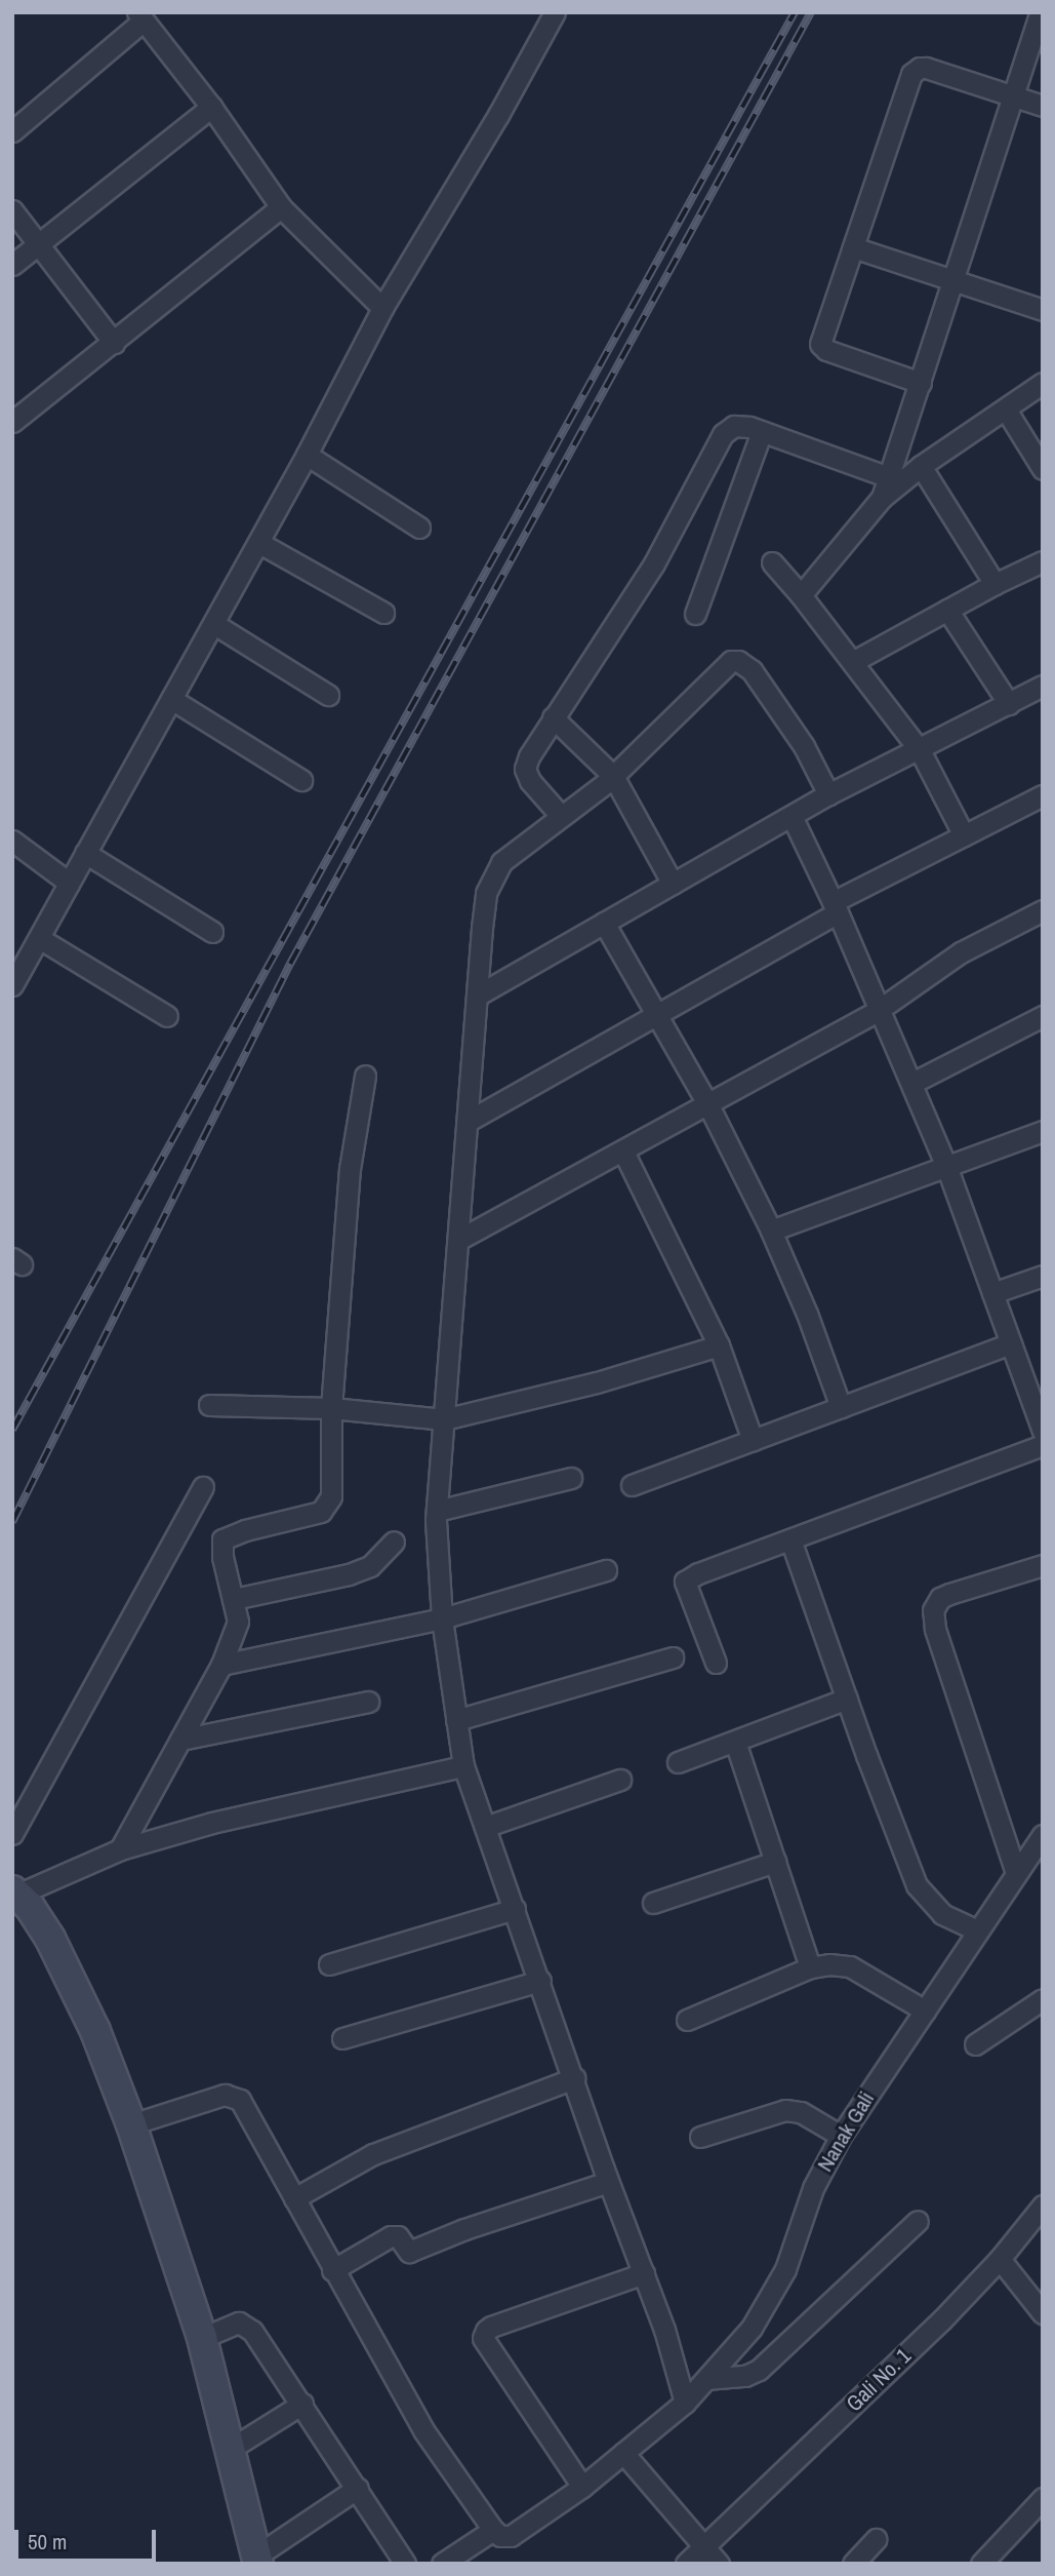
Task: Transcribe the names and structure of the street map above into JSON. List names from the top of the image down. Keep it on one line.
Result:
{"streets":{"street":["Nanak Gali","Gali No. 1"]},"scale_bar":"50 m"}
